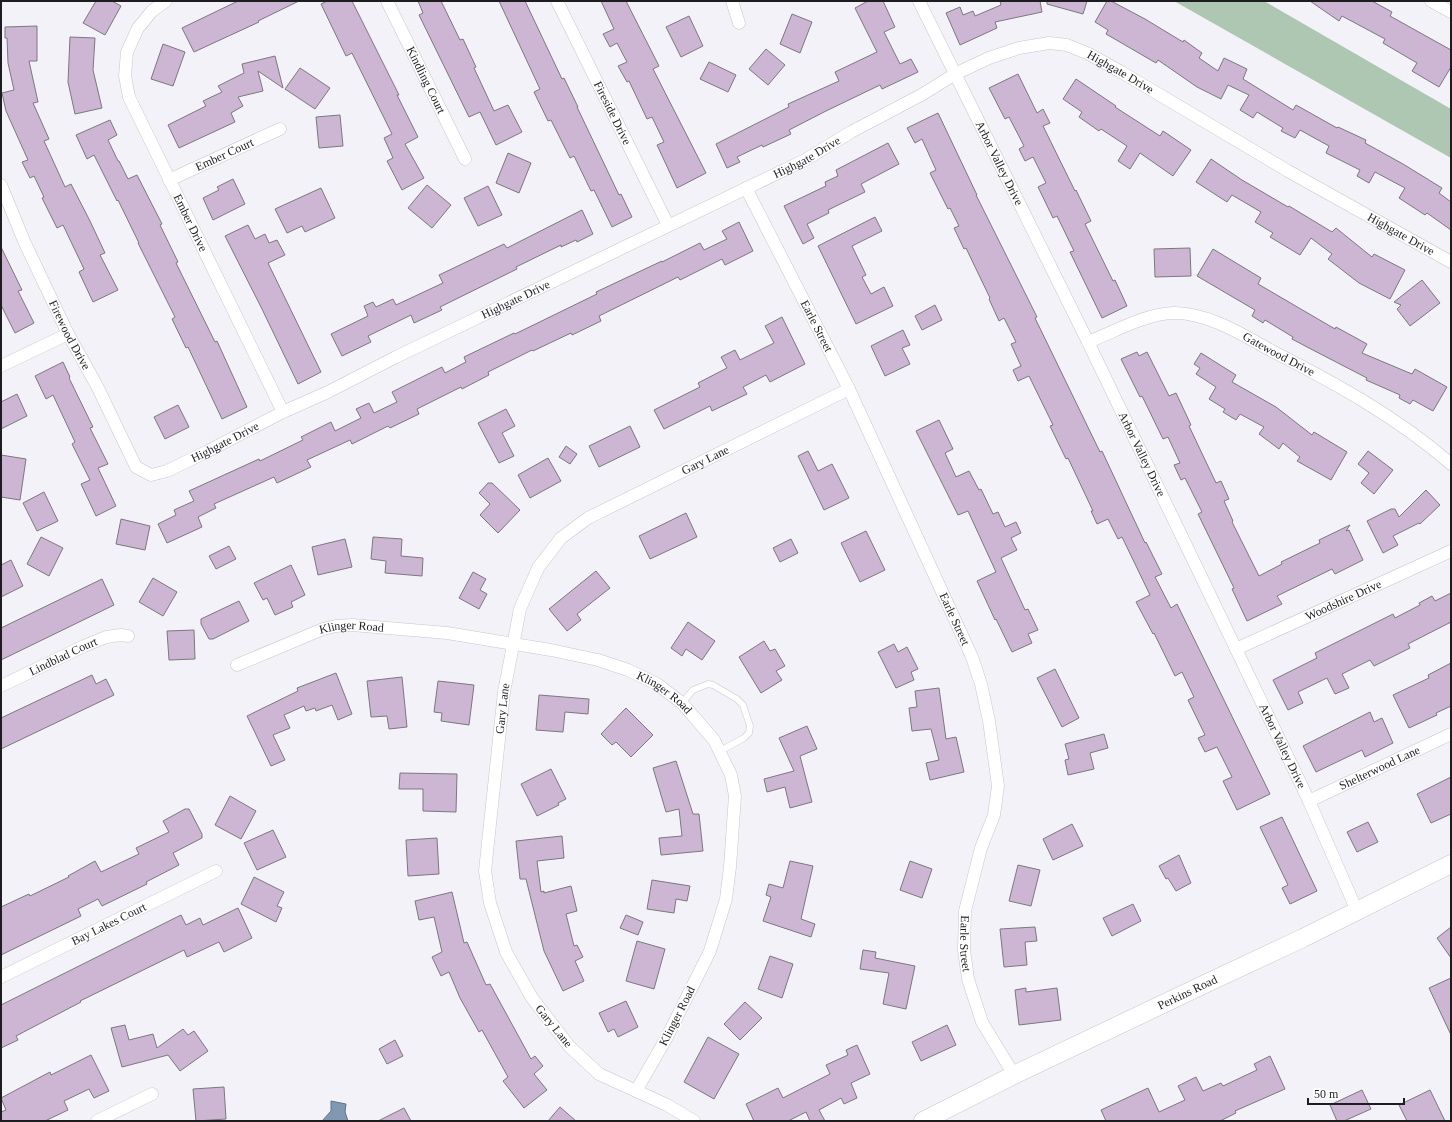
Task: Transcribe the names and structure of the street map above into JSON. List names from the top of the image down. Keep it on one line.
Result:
{"streets":{"main road":["Perkins Road"],"street":["Highgate Drive","Kindling Court","Fireside Drive","Ember Court","Arbor Valley Drive","Ember Drive","Earle Street","Firewood Drive","Gatewood Drive","Gary Lane","Woodshire Drive","Klinger Road","Lindblad Court","Shelterwood Lane","Bay Lakes Court"]},"crossings":[["Highgate Drive","Fireside Drive"],["Highgate Drive","Arbor Valley Drive"],["Highgate Drive","Ember Drive"],["Highgate Drive","Earle Street"],["Highgate Drive","Firewood Drive"],["Ember Court","Ember Drive"],["Arbor Valley Drive","Gatewood Drive"],["Arbor Valley Drive","Woodshire Drive"],["Arbor Valley Drive","Shelterwood Lane"],["Arbor Valley Drive","Perkins Road"],["Earle Street","Gary Lane"],["Earle Street","Perkins Road"],["Gary Lane","Klinger Road"]],"scale_bar":"50 m"}
